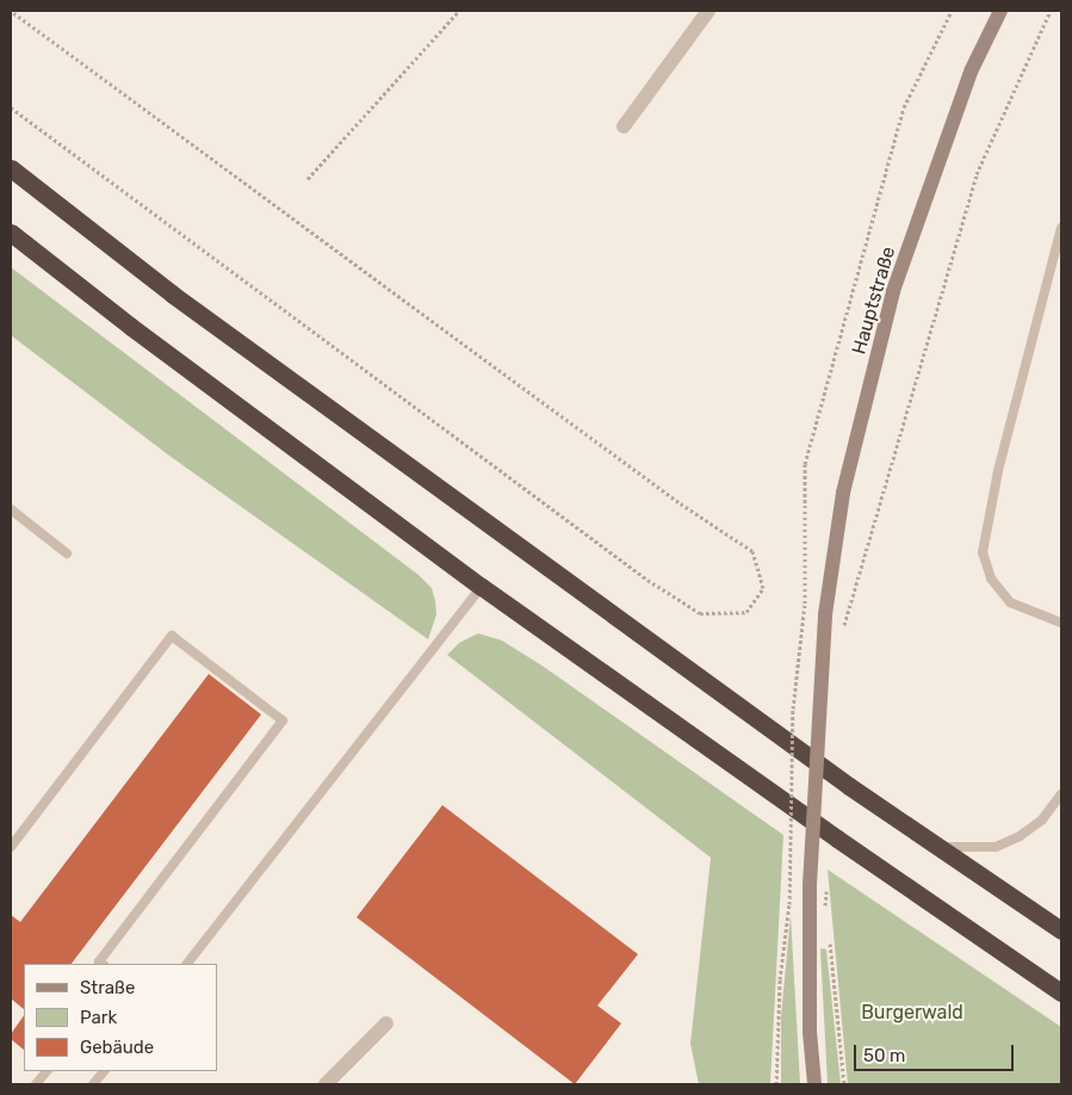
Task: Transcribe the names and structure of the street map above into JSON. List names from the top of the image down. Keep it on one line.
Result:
{"streets":{"main road":["Hauptstraße"]},"parks":["Burgerwald"],"legend":["Straße","Park","Gebäude"],"scale_bar":"50 m"}
